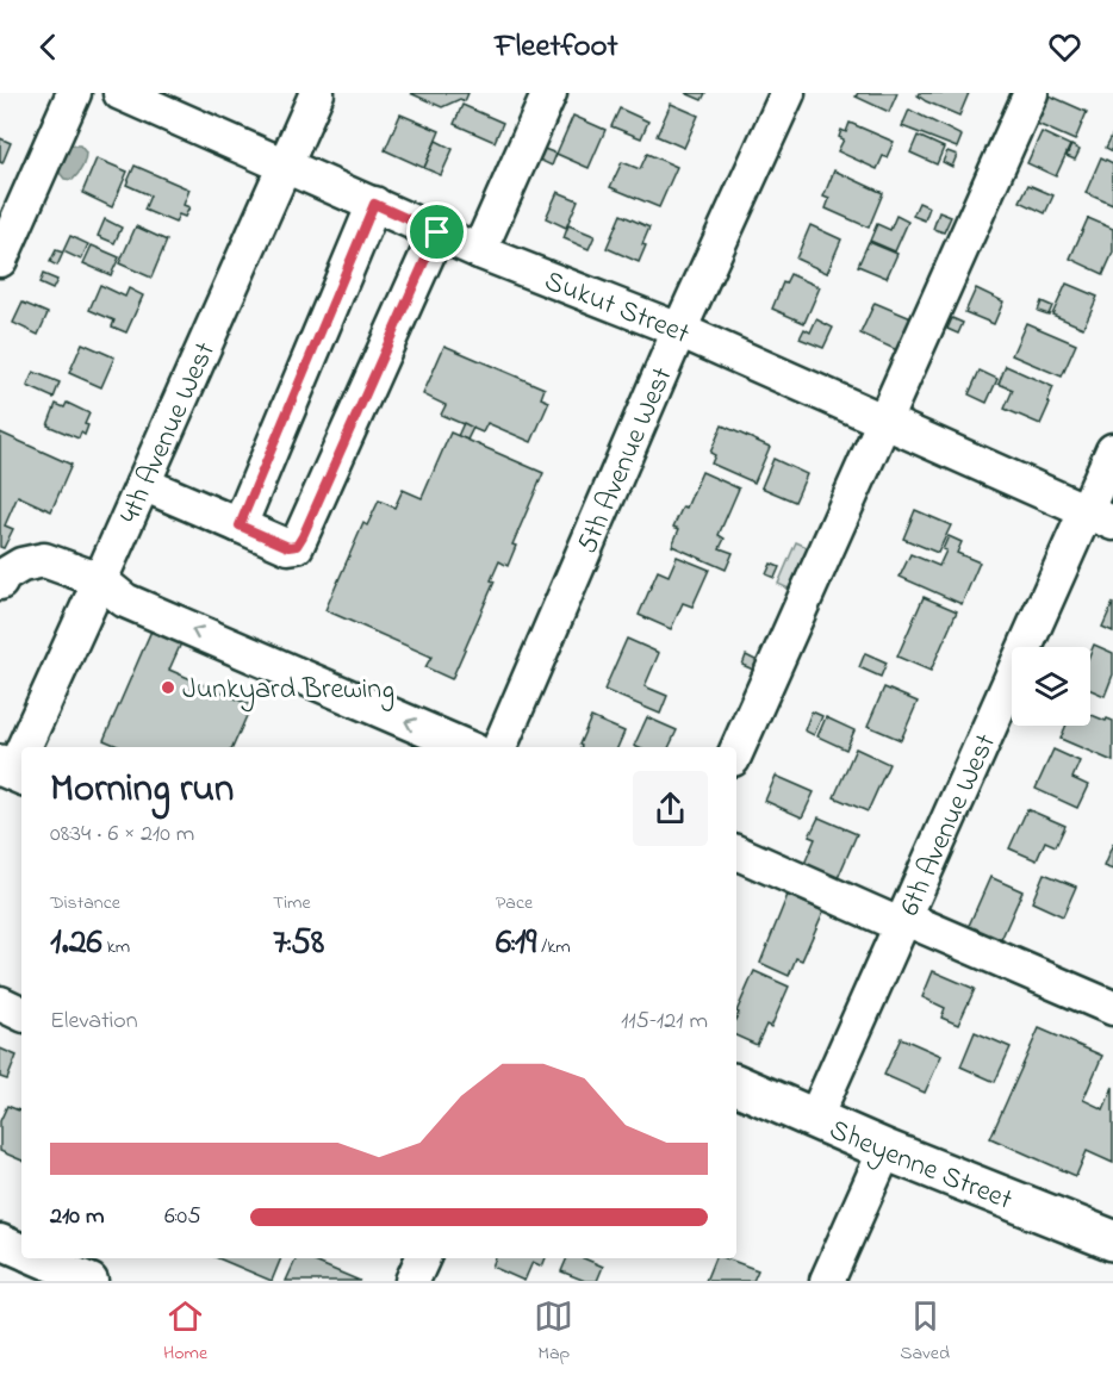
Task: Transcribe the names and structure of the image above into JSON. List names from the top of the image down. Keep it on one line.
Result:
{"streets":{"main road":["Sheyenne Street"],"street":["Sukut Street","4th Avenue West","5th Avenue West","6th Avenue West"]},"crossings":[["Sukut Street","4th Avenue West"],["Sukut Street","5th Avenue West"],["Sukut Street","6th Avenue West"],["6th Avenue West","Sheyenne Street"]],"places":["Junkyard Brewing"],"page":{"header":"Fleetfoot","heading":["Morning run","08:34 · 6 × 210 m"],"stats":[["Distance","1.26 km"],["Time","7:58"],["Pace","6:19 /km"]],"chart":["Elevation","115–121 m"],"list":[{"name":"210 m","note":"6:05"}],"tabs":["Home","Map","Saved"]}}
